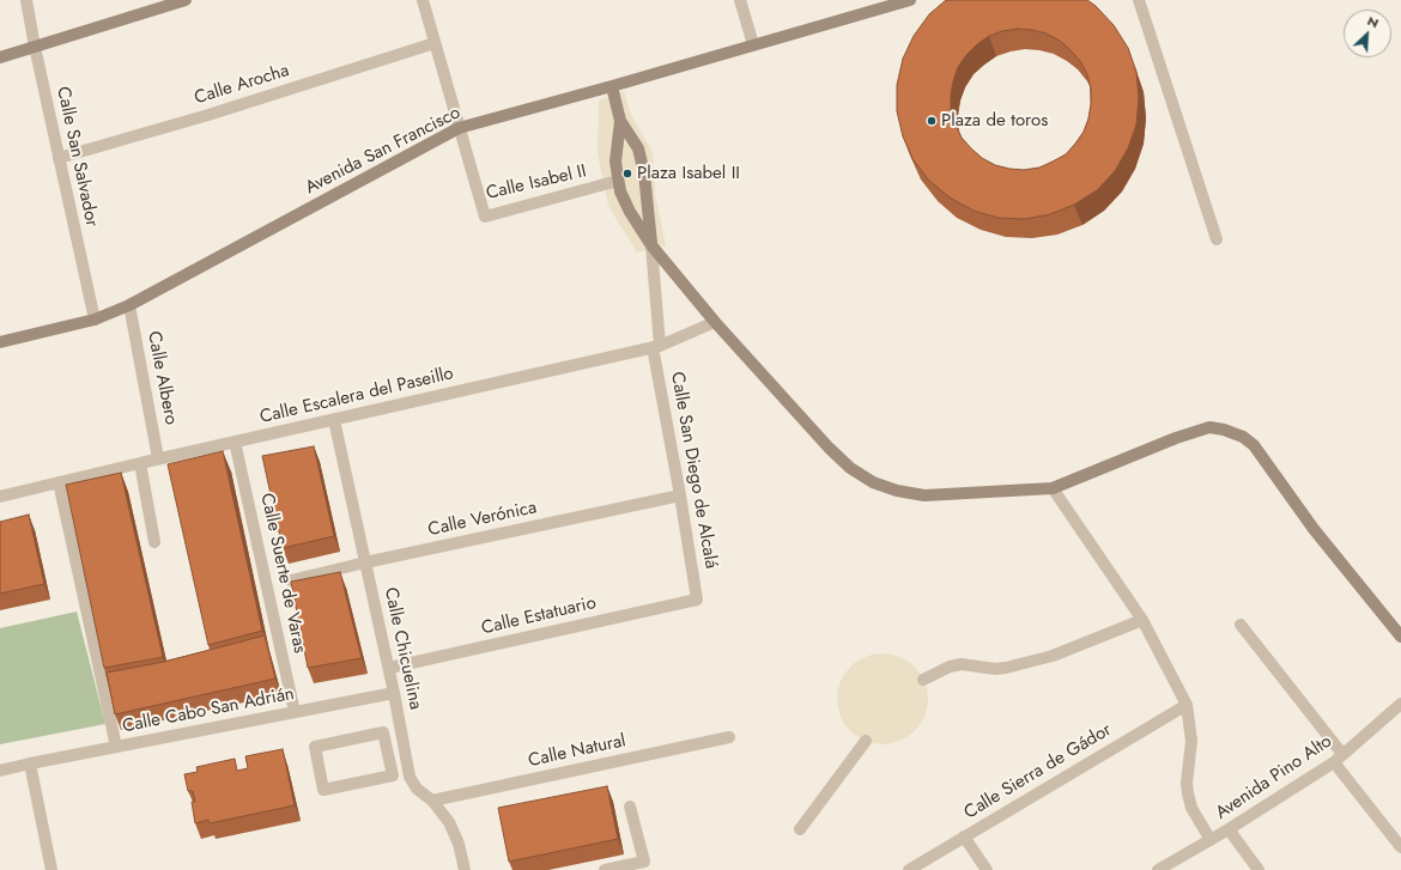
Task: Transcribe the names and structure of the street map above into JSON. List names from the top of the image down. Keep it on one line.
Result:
{"streets":{"street":["Calle Arocha","Avenida San Francisco","Calle San Salvador","Calle Isabel II","Calle Albero","Calle Escalera del Paseillo","Calle San Diego de Alcalá","Calle Verónica","Calle Suerte de Varas","Calle Estatuario","Calle Chicuelina","Calle Cabo San Adrián","Calle Natural","Calle Sierra de Gádor","Avenida Pino Alto"]},"crossings":[["Calle Arocha","Calle San Salvador"],["Calle Arocha","Calle Isabel II"],["Avenida San Francisco","Calle San Salvador"],["Avenida San Francisco","Calle Isabel II"],["Avenida San Francisco","Calle Albero"],["Calle Albero","Calle Escalera del Paseillo"],["Calle Escalera del Paseillo","Calle San Diego de Alcalá"],["Calle Escalera del Paseillo","Calle Suerte de Varas"],["Calle Escalera del Paseillo","Calle Chicuelina"],["Calle San Diego de Alcalá","Calle Verónica"],["Calle San Diego de Alcalá","Calle Estatuario"],["Calle Verónica","Calle Chicuelina"],["Calle Suerte de Varas","Calle Cabo San Adrián"],["Calle Estatuario","Calle Chicuelina"],["Calle Chicuelina","Calle Cabo San Adrián"],["Calle Chicuelina","Calle Natural"]],"places":["Plaza de toros","Plaza Isabel II"],"north":"top right"}
